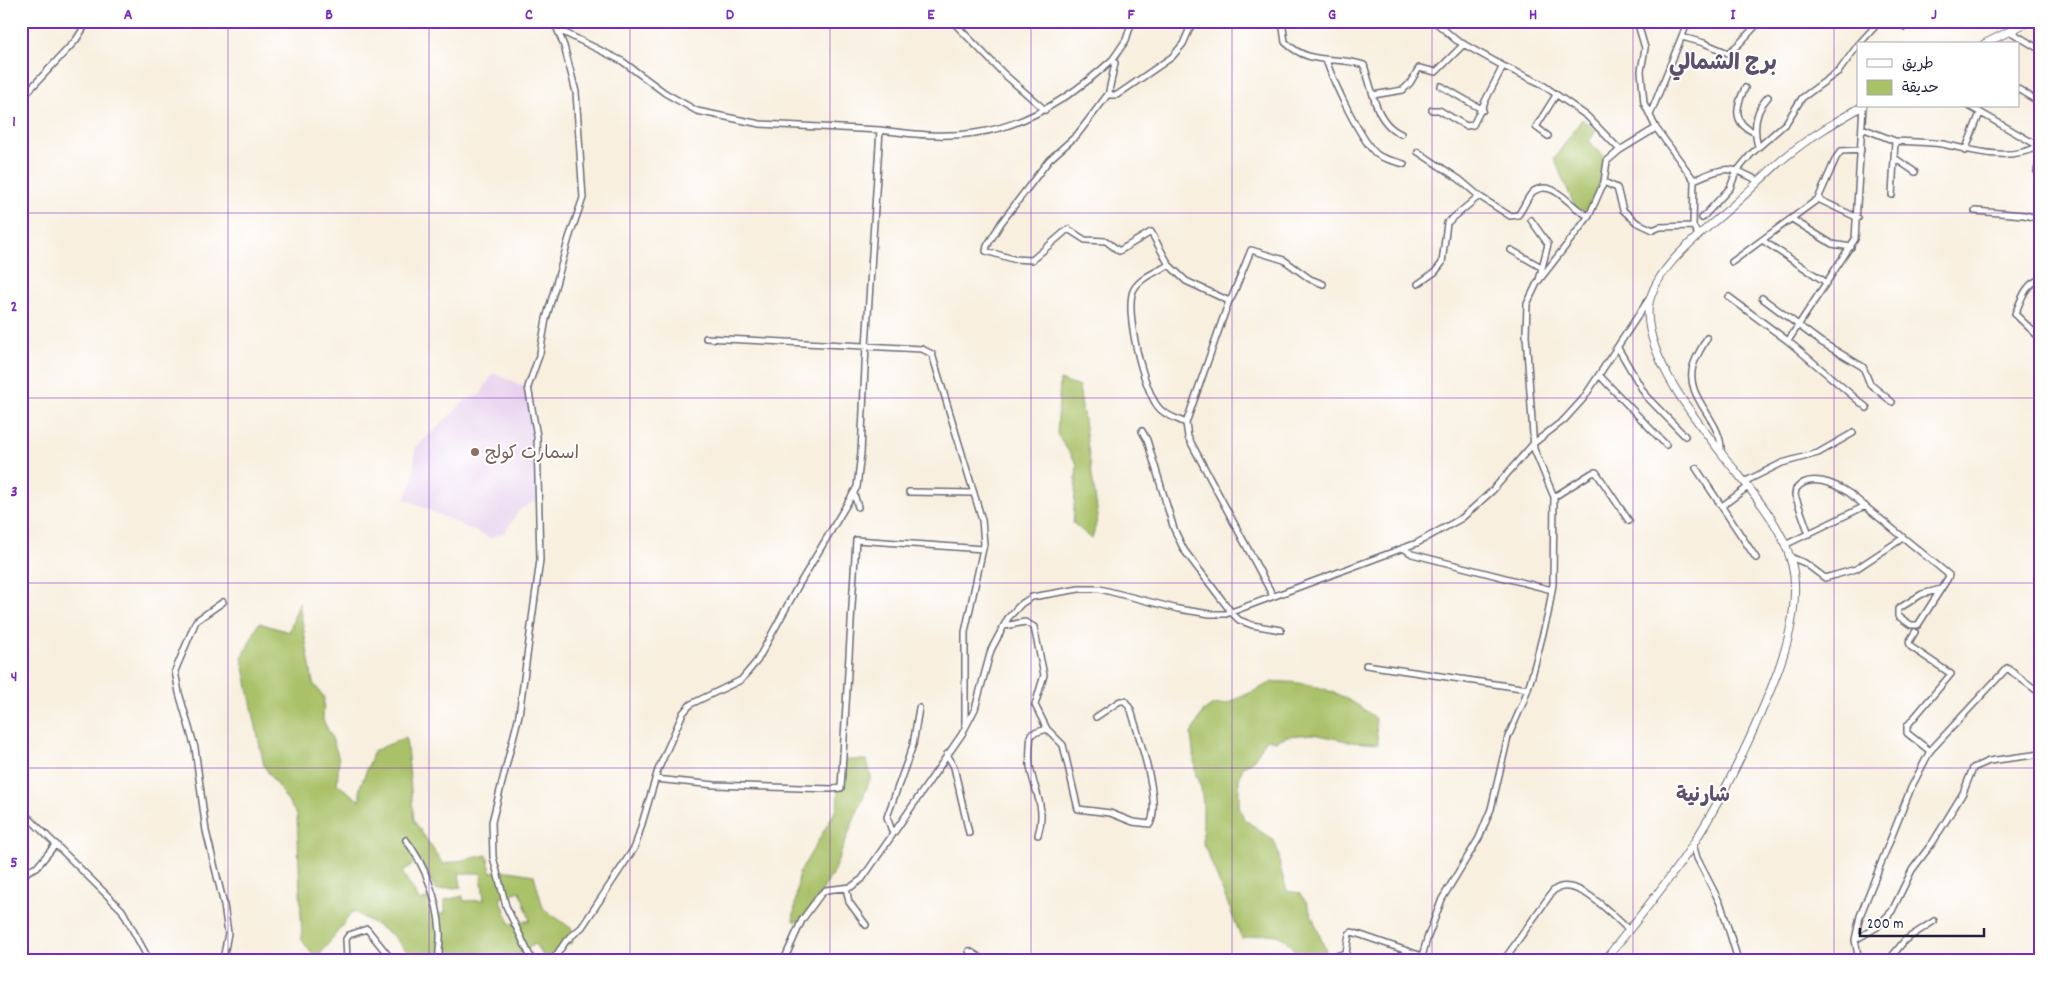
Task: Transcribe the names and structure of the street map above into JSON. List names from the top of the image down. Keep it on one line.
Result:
{"districts":["برج الشمالي","شارنية"],"places":["اسمارت كولج"],"legend":["طريق","حديقة"],"scale_bar":"200 m","grid":{"columns":["A","B","C","D","E","F","G","H","I","J"],"rows":["1","2","3","4","5"]}}
